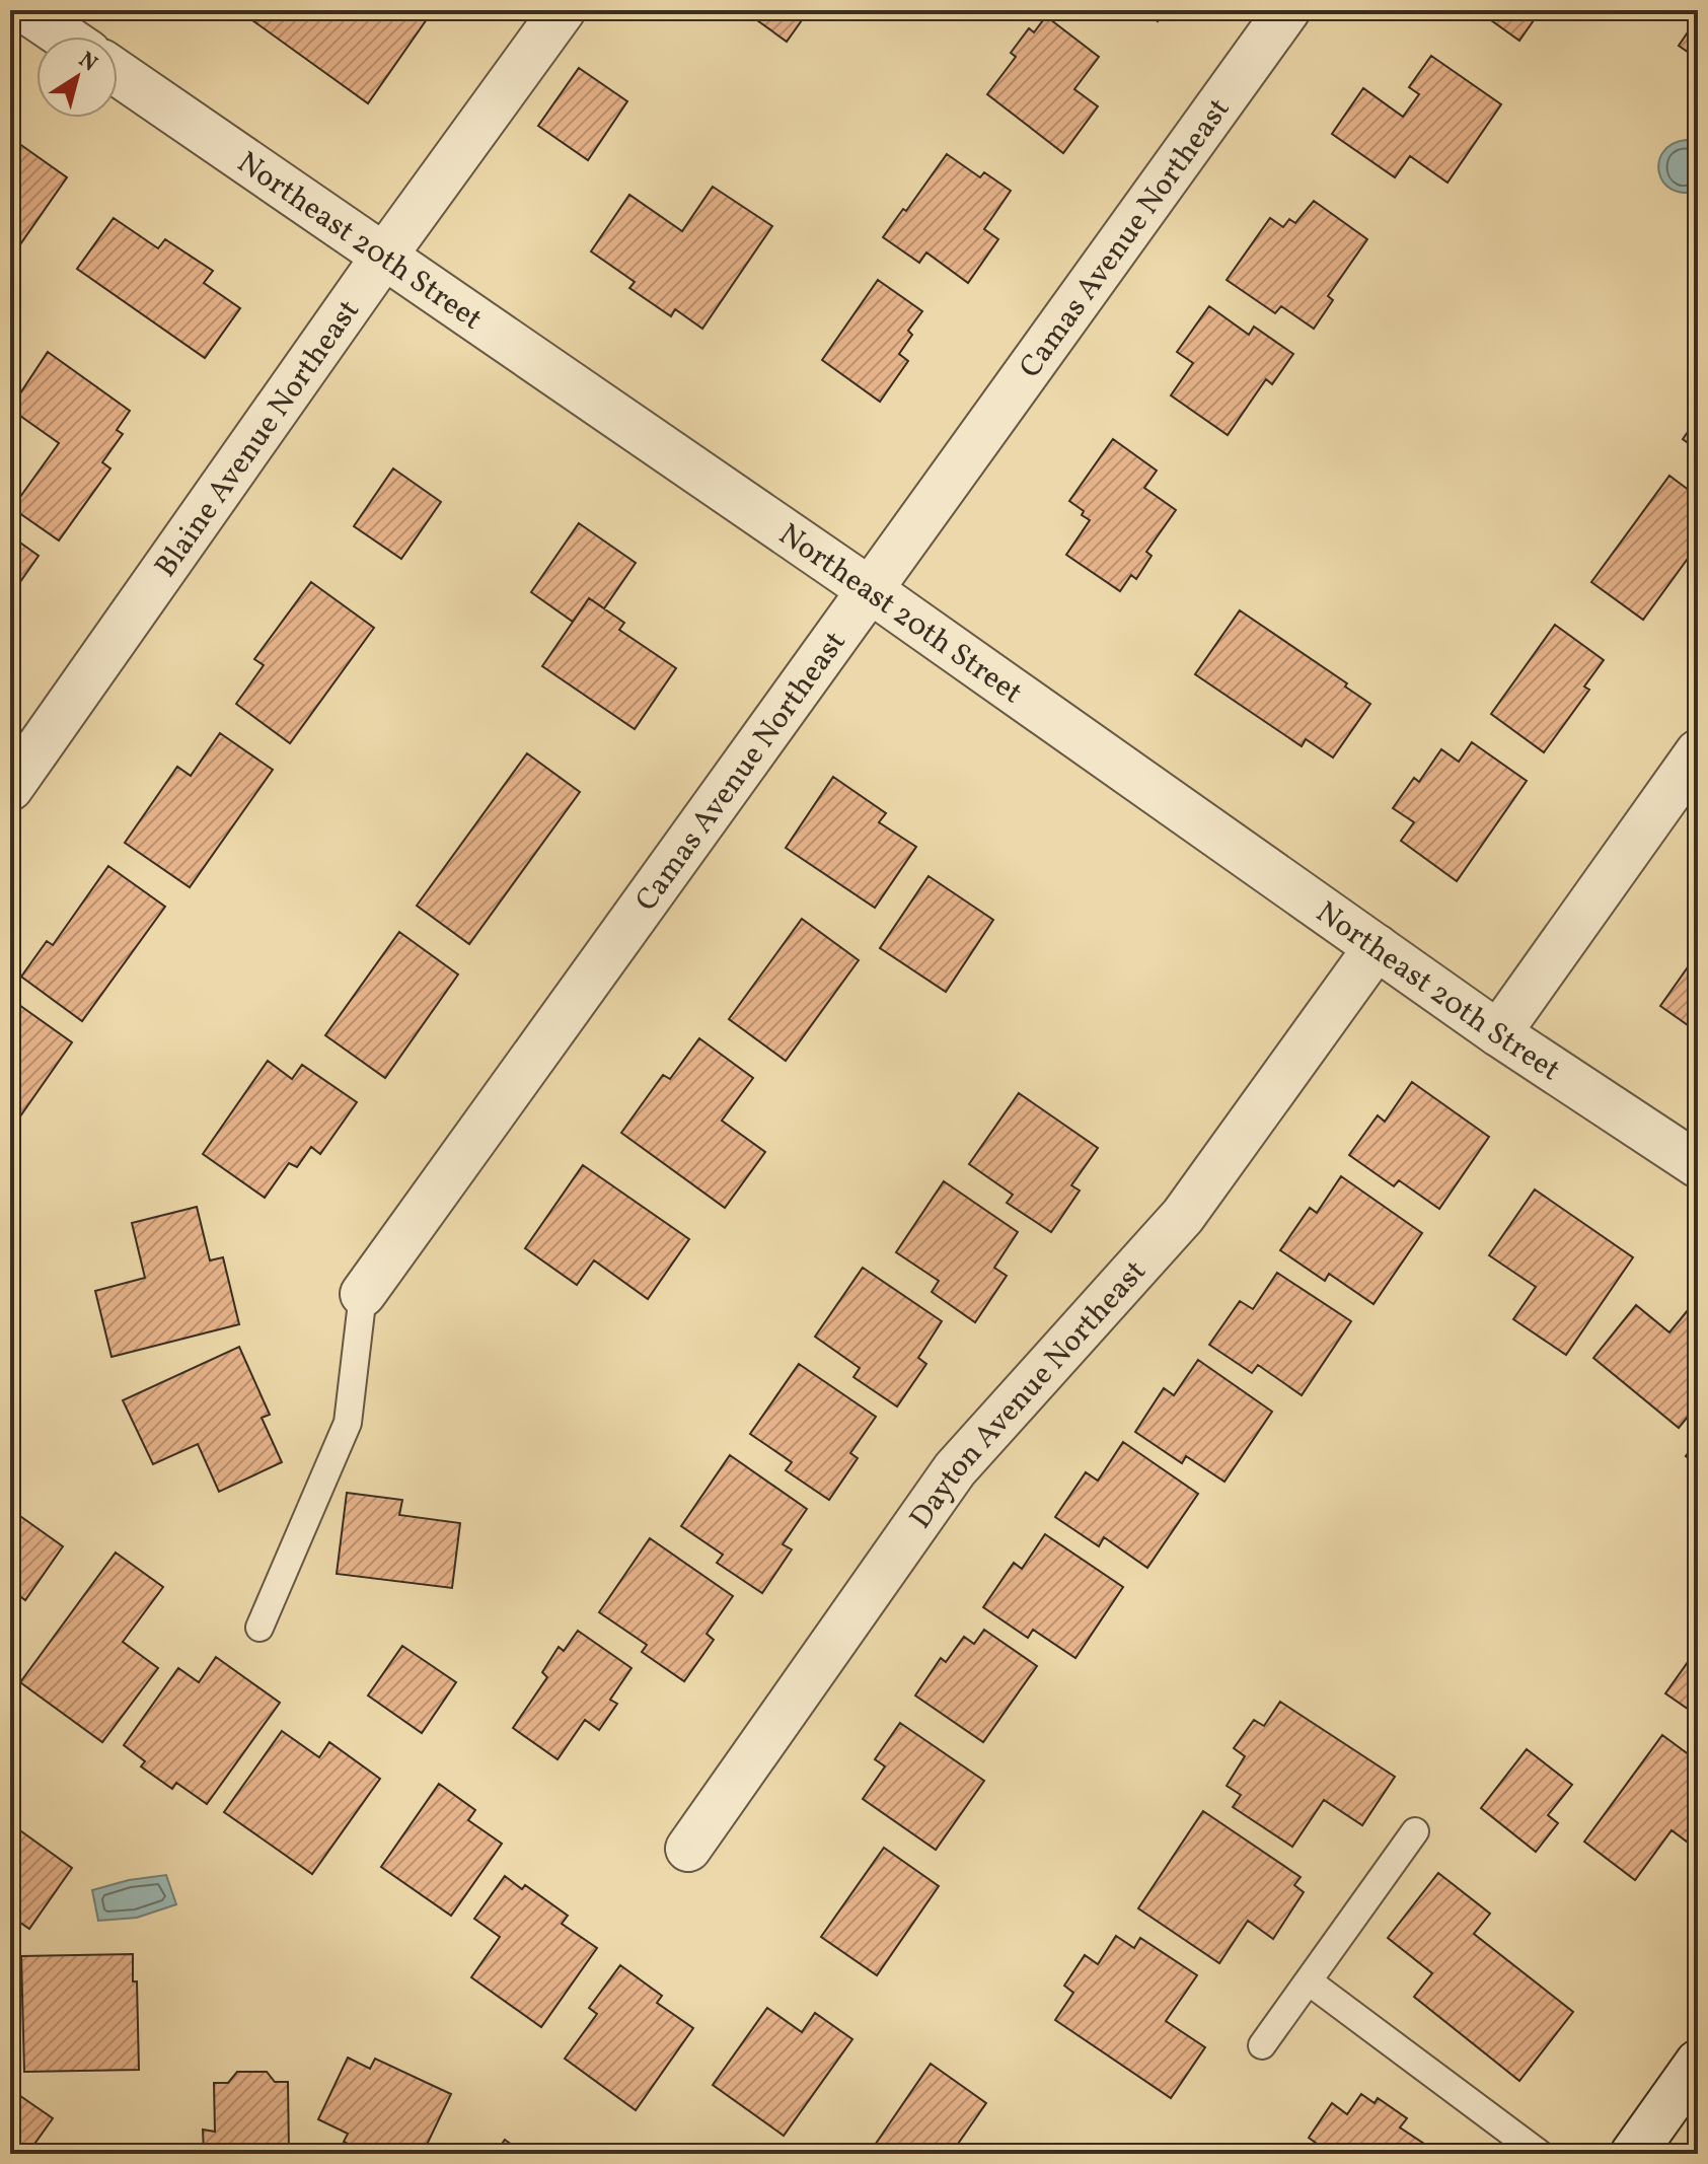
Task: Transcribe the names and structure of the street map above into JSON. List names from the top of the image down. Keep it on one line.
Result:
{"streets":{"street":["Camas Avenue Northeast","Northeast 20th Street","Blaine Avenue Northeast","Dayton Avenue Northeast"]},"crossings":[["Camas Avenue Northeast","Northeast 20th Street"],["Northeast 20th Street","Blaine Avenue Northeast"],["Northeast 20th Street","Dayton Avenue Northeast"]],"north":"top right"}
